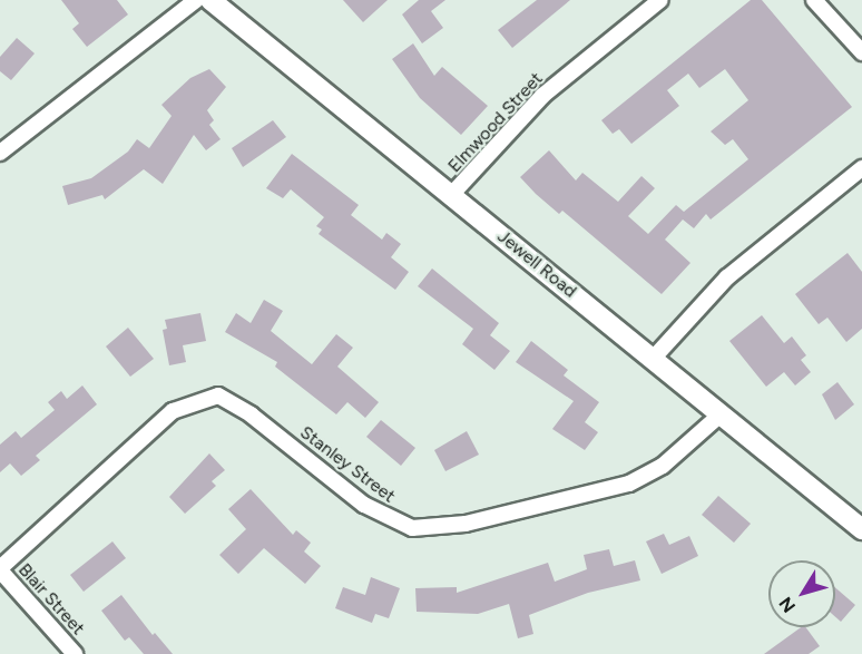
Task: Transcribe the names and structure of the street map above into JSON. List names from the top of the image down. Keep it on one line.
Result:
{"streets":{"street":["Elmwood Street","Jewell Road","Stanley Street","Blair Street"]},"crossings":[["Elmwood Street","Jewell Road"],["Jewell Road","Stanley Street"],["Stanley Street","Blair Street"]],"north":"bottom left"}
